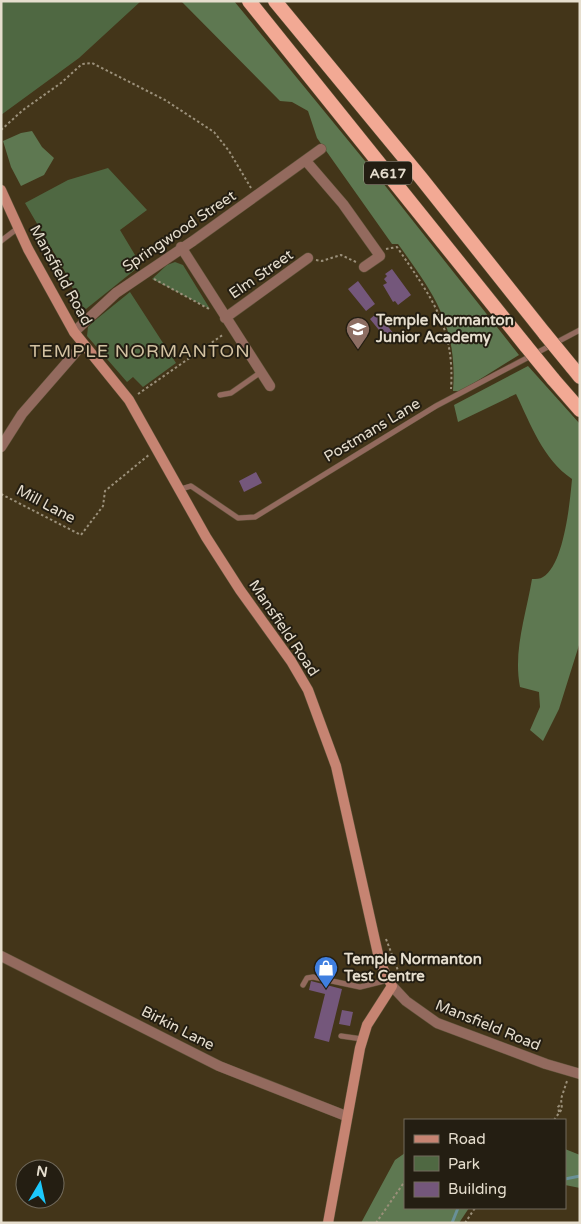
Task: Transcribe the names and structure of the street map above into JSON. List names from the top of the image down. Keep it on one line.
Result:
{"streets":{"highway":["A617"],"main road":["Mansfield Road"],"street":["Springwood Street","Elm Street","Birkin Lane"],"lane":["Postmans Lane"],"path":["Mill Lane"]},"crossings":[["Springwood Street","Elm Street"],["Springwood Street","Mansfield Road"],["Mansfield Road","Postmans Lane"],["Mansfield Road","Mill Lane"]],"districts":["TEMPLE NORMANTON"],"places":{"school or university":["Temple Normanton Junior Academy"],"shop":["Temple Normanton Test Centre"]},"legend":["Road","Park","Building"],"north":"top"}
